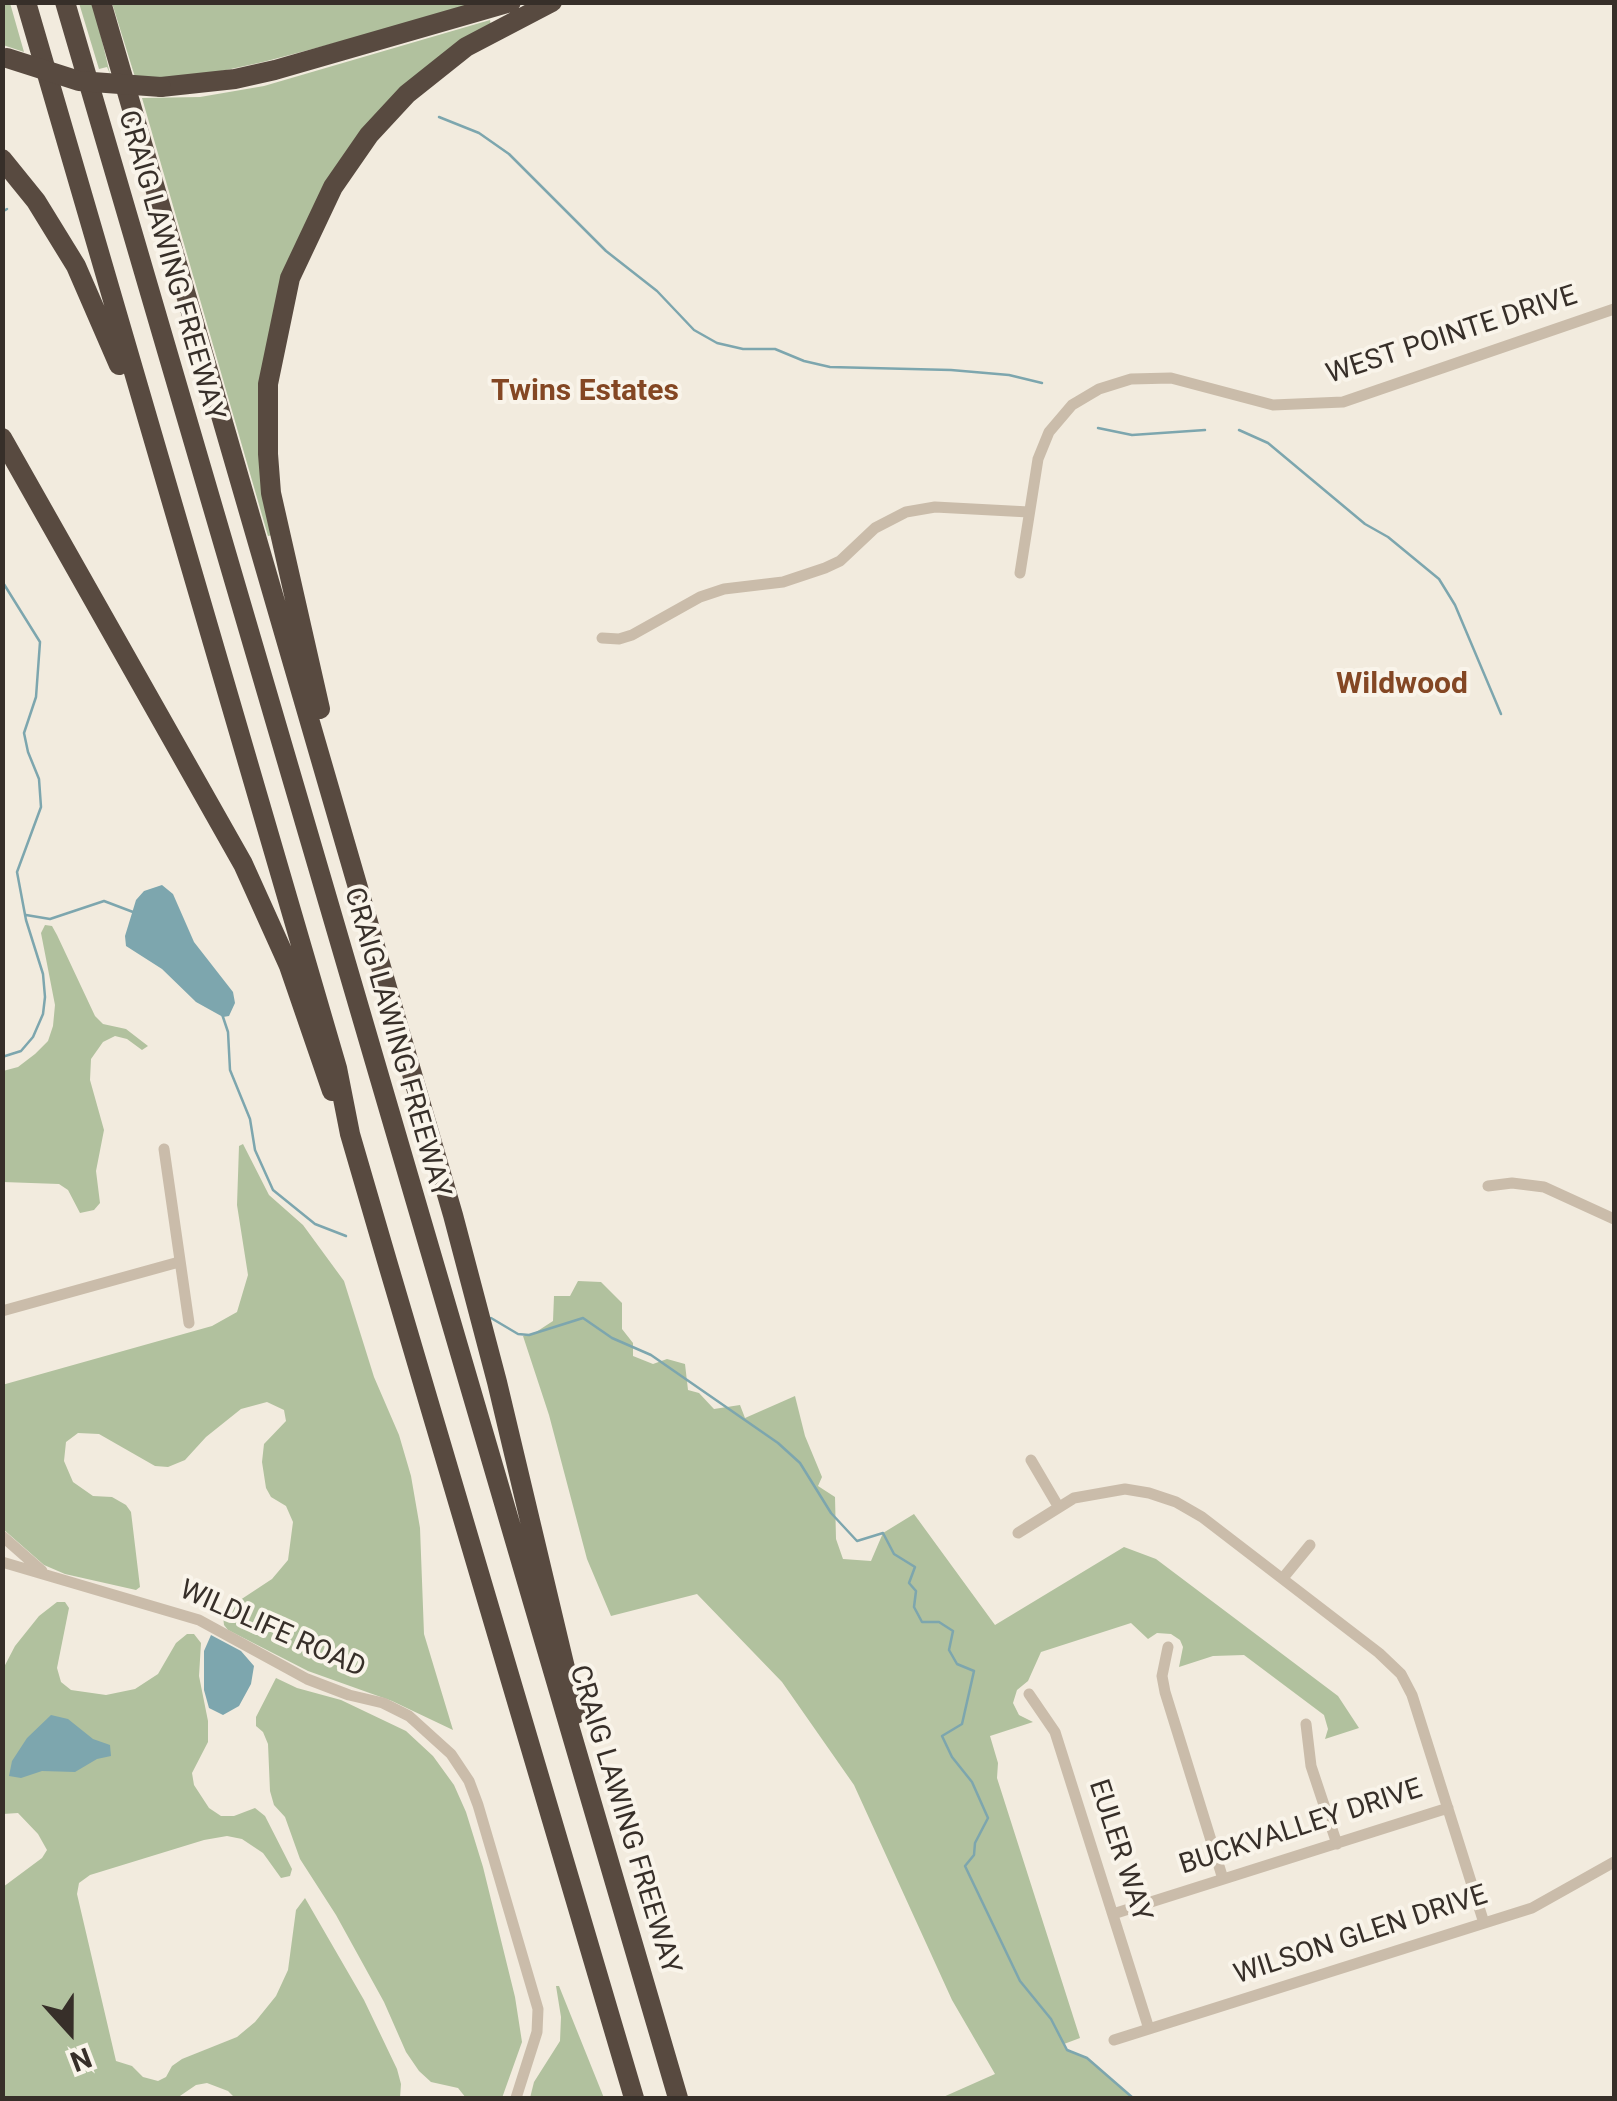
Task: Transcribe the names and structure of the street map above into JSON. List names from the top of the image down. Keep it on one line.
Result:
{"streets":{"highway":["CRAIG LAWING FREEWAY"],"street":["WEST POINTE DRIVE","WILDLIFE ROAD","BUCKVALLEY DRIVE","EULER WAY","WILSON GLEN DRIVE"]},"crossings":[["BUCKVALLEY DRIVE","EULER WAY"],["EULER WAY","WILSON GLEN DRIVE"]],"districts":["Twins Estates","Wildwood"],"north":"bottom"}
